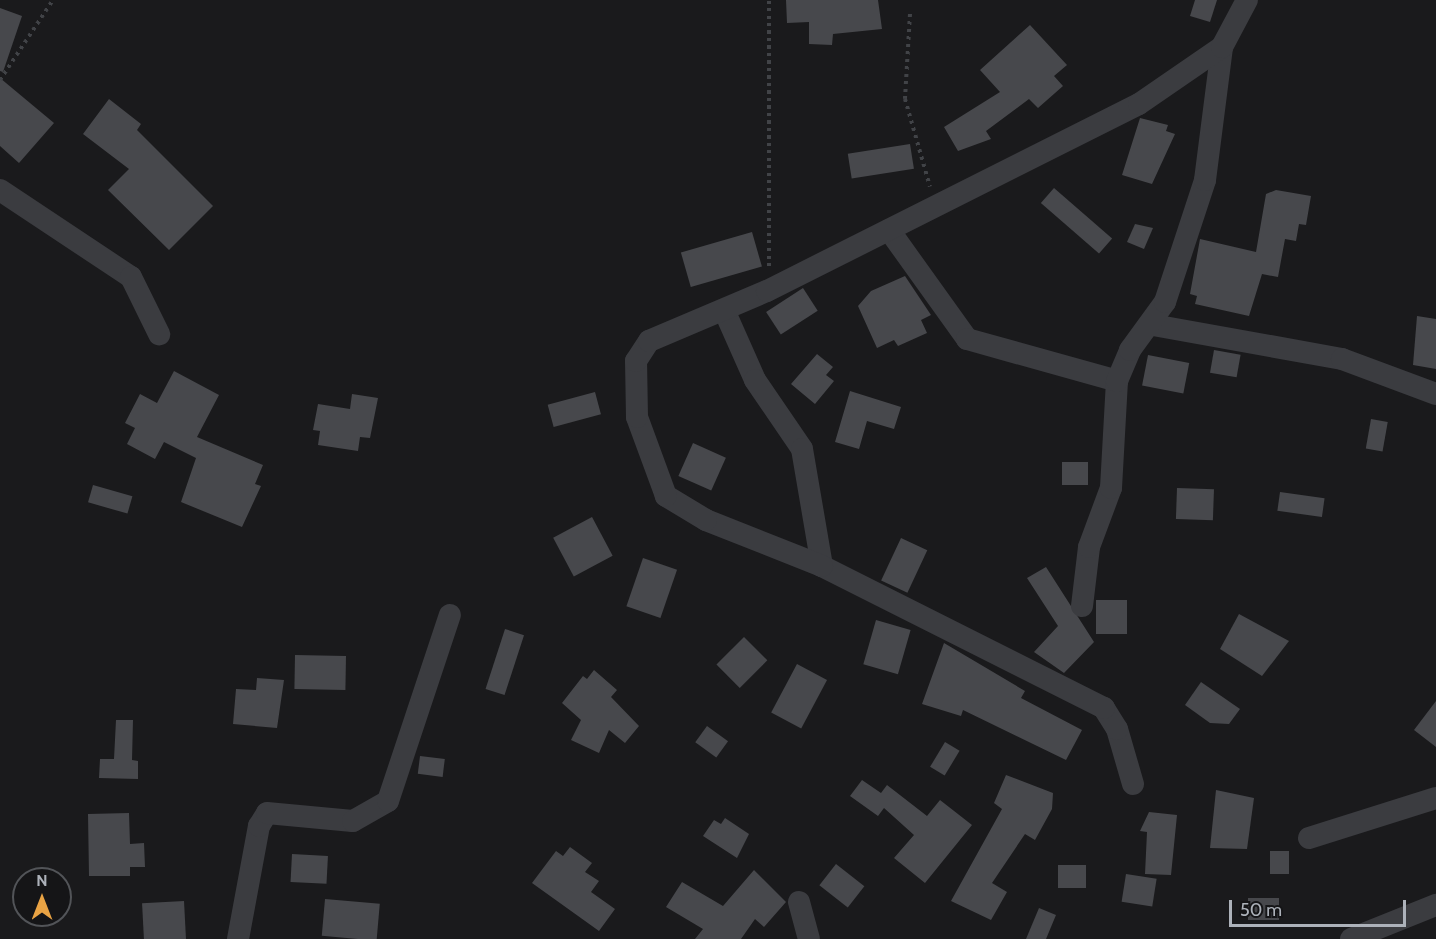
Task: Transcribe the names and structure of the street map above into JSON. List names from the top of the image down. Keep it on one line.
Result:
{"scale_bar":"50 m","north":"top"}
